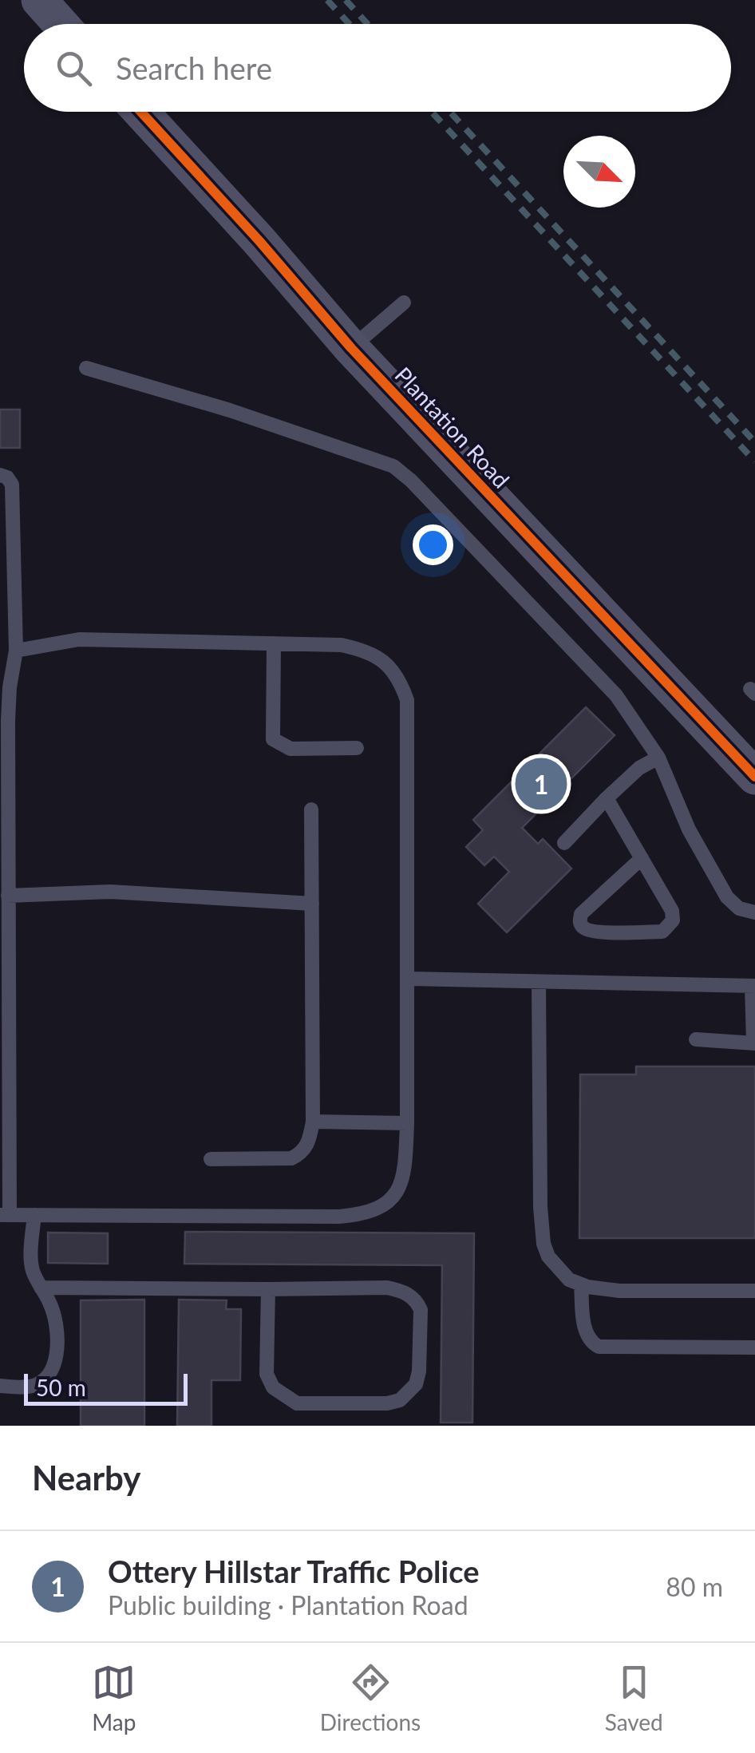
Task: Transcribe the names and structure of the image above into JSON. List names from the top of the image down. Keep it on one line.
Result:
{"streets":{"street":["Plantation Road"]},"scale_bar":"50 m","north":"bottom right","page":{"search":"Search here","pins":"1","scale":"50 m","heading":"Nearby","list":[{"mark":"1","name":"Ottery Hillstar Traffic Police","note":"Public building · Plantation Road","value":"80 m"}],"nav":["Map","Directions","Saved"]}}
